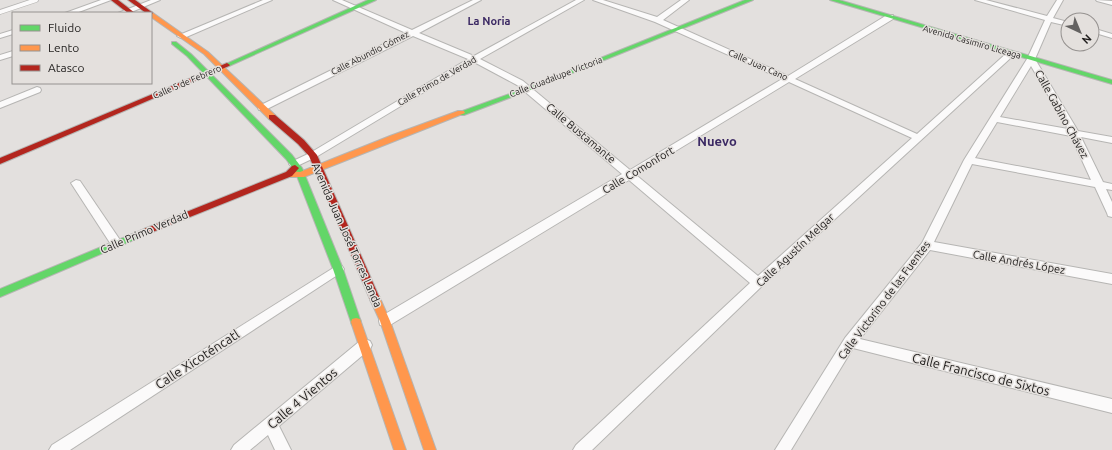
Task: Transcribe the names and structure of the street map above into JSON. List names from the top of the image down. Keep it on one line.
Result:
{"streets":{"main road":["Avenida Casimiro Liceaga","Calle Guadalupe Victoria","Calle 5 de Febrero","Calle Primo Verdad","Avenida Juan José Torres Landa"],"street":["Calle Abundio Gómez","Calle Juan Cano","Calle Primo de Verdad","Calle Gabino Chávez","Calle Bustamante","Calle Comonfort","Calle Agustín Melgar","Calle Andrés López","Calle Victorino de las Fuentes","Calle Xicoténcatl","Calle Francisco de Sixtos","Calle 4 Vientos"]},"crossings":[["Avenida Casimiro Liceaga","Calle Gabino Chávez"],["Avenida Casimiro Liceaga","Calle Comonfort"],["Avenida Casimiro Liceaga","Calle Agustín Melgar"],["Avenida Casimiro Liceaga","Calle Victorino de las Fuentes"],["Calle Abundio Gómez","Calle Bustamante"],["Calle Abundio Gómez","Avenida Juan José Torres Landa"],["Calle Juan Cano","Calle Guadalupe Victoria"],["Calle Juan Cano","Calle Comonfort"],["Calle Juan Cano","Calle Agustín Melgar"],["Calle Guadalupe Victoria","Calle Primo de Verdad"],["Calle Guadalupe Victoria","Calle Bustamante"],["Calle Guadalupe Victoria","Calle Primo Verdad"],["Calle Guadalupe Victoria","Avenida Juan José Torres Landa"],["Calle Primo de Verdad","Calle Bustamante"],["Calle Primo de Verdad","Avenida Juan José Torres Landa"],["Calle 5 de Febrero","Calle Bustamante"],["Calle 5 de Febrero","Avenida Juan José Torres Landa"],["Calle Gabino Chávez","Calle Victorino de las Fuentes"],["Calle Bustamante","Calle Comonfort"],["Calle Bustamante","Calle Agustín Melgar"],["Calle Comonfort","Avenida Juan José Torres Landa"],["Calle Primo Verdad","Avenida Juan José Torres Landa"],["Avenida Juan José Torres Landa","Calle Xicoténcatl"],["Avenida Juan José Torres Landa","Calle 4 Vientos"],["Calle Andrés López","Calle Victorino de las Fuentes"],["Calle Victorino de las Fuentes","Calle Francisco de Sixtos"]],"districts":["La Noria","Nuevo"],"legend":["Fluido","Lento","Atasco"],"north":"bottom right"}
